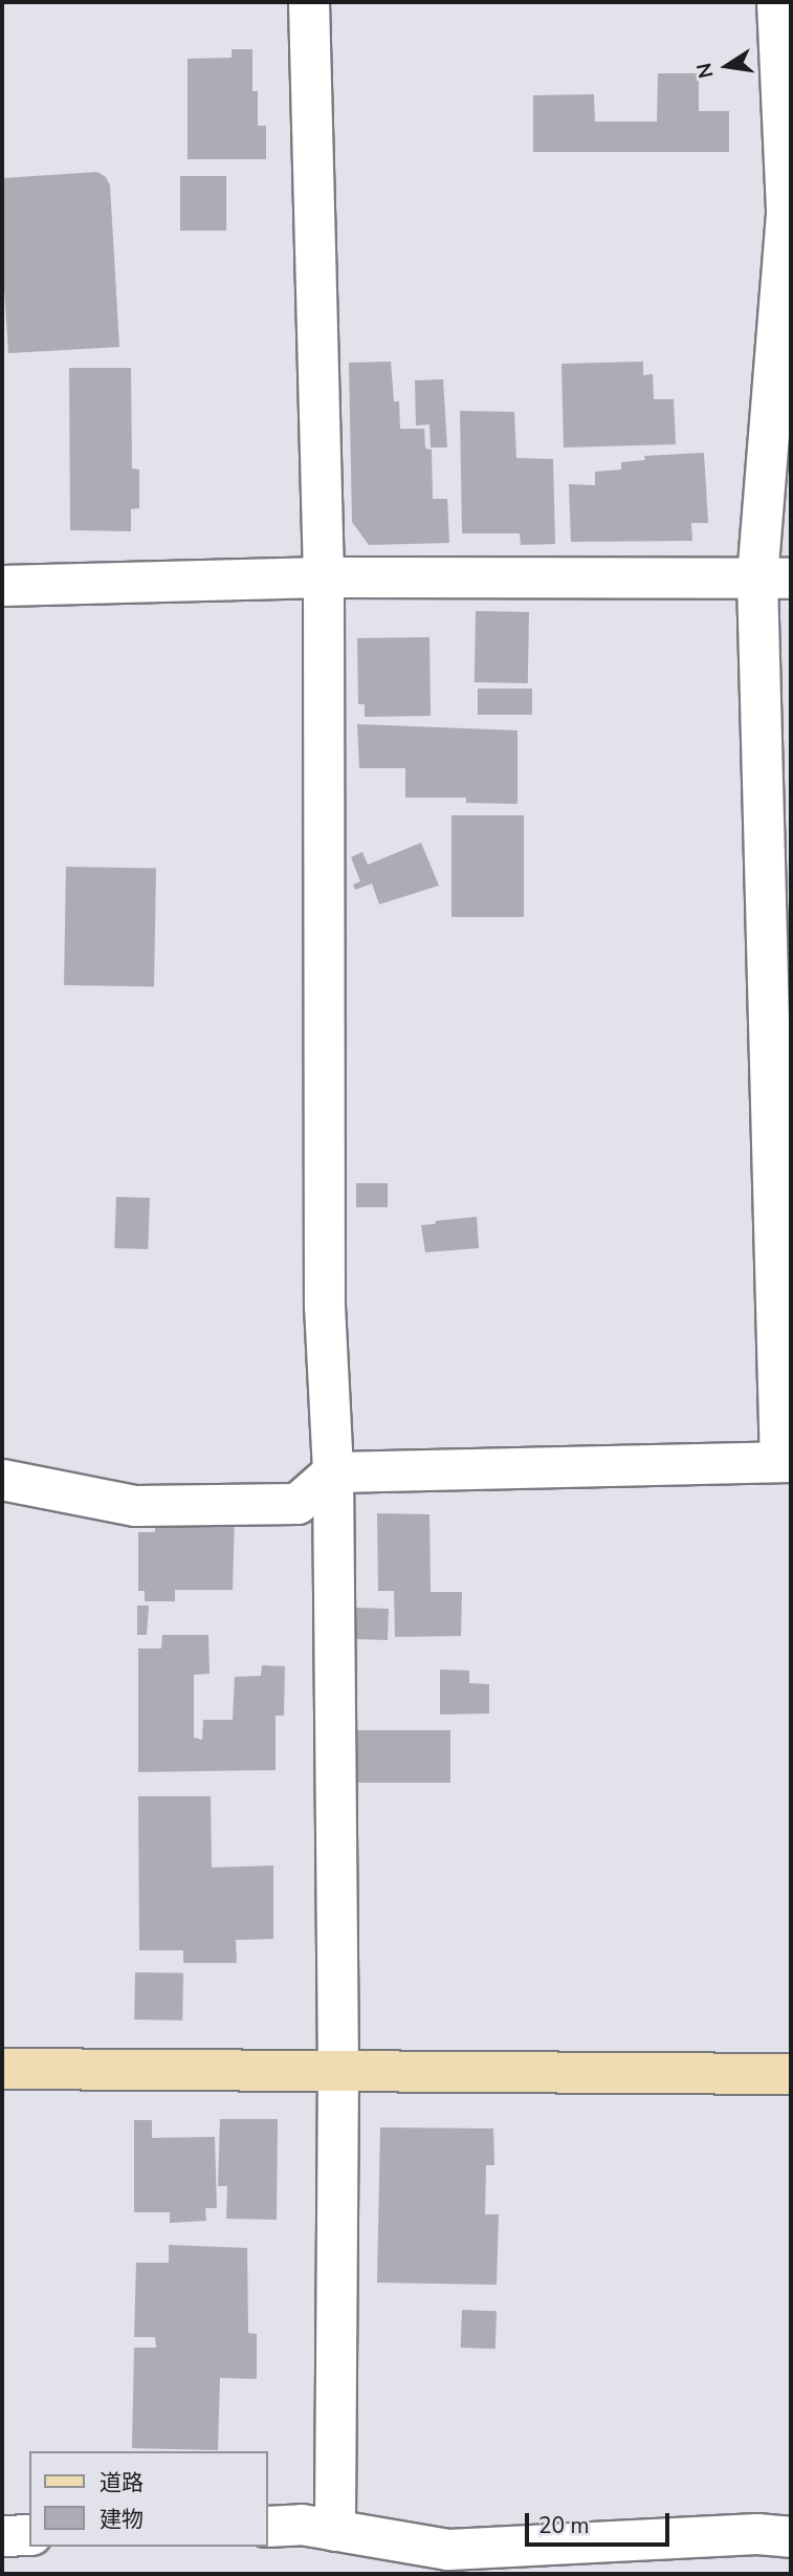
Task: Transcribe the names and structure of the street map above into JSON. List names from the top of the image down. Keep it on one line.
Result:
{"legend":["道路","建物"],"scale_bar":"20 m","north":"left"}
